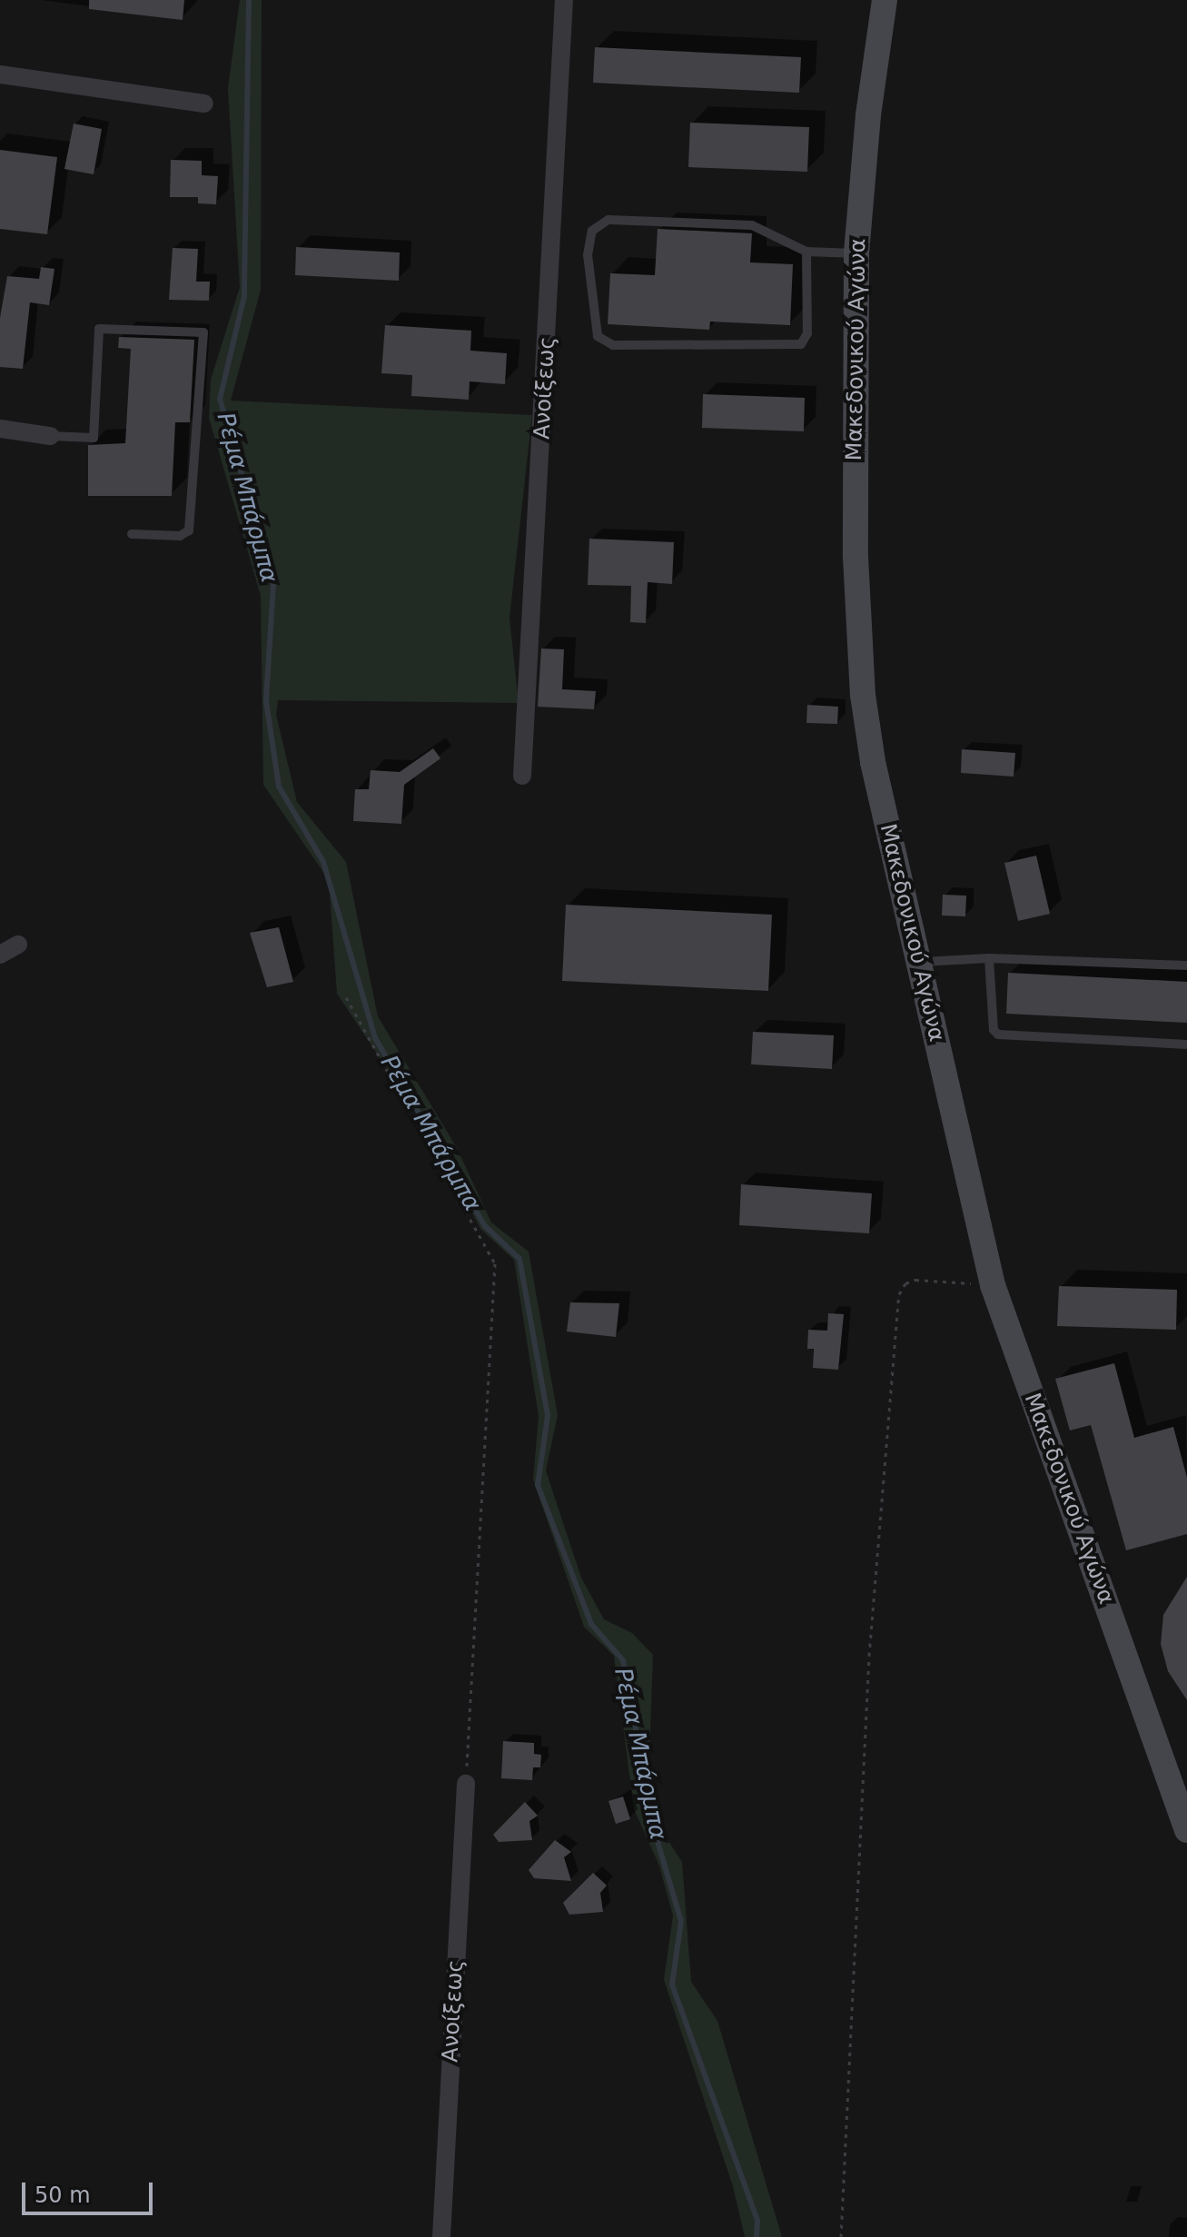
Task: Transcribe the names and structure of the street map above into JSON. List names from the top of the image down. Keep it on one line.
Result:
{"streets":{"main road":["Μακεδονικού Αγώνα"],"street":["Ανοίξεως"]},"water":["Ρέμα Μπάρμπα"],"scale_bar":"50 m"}
